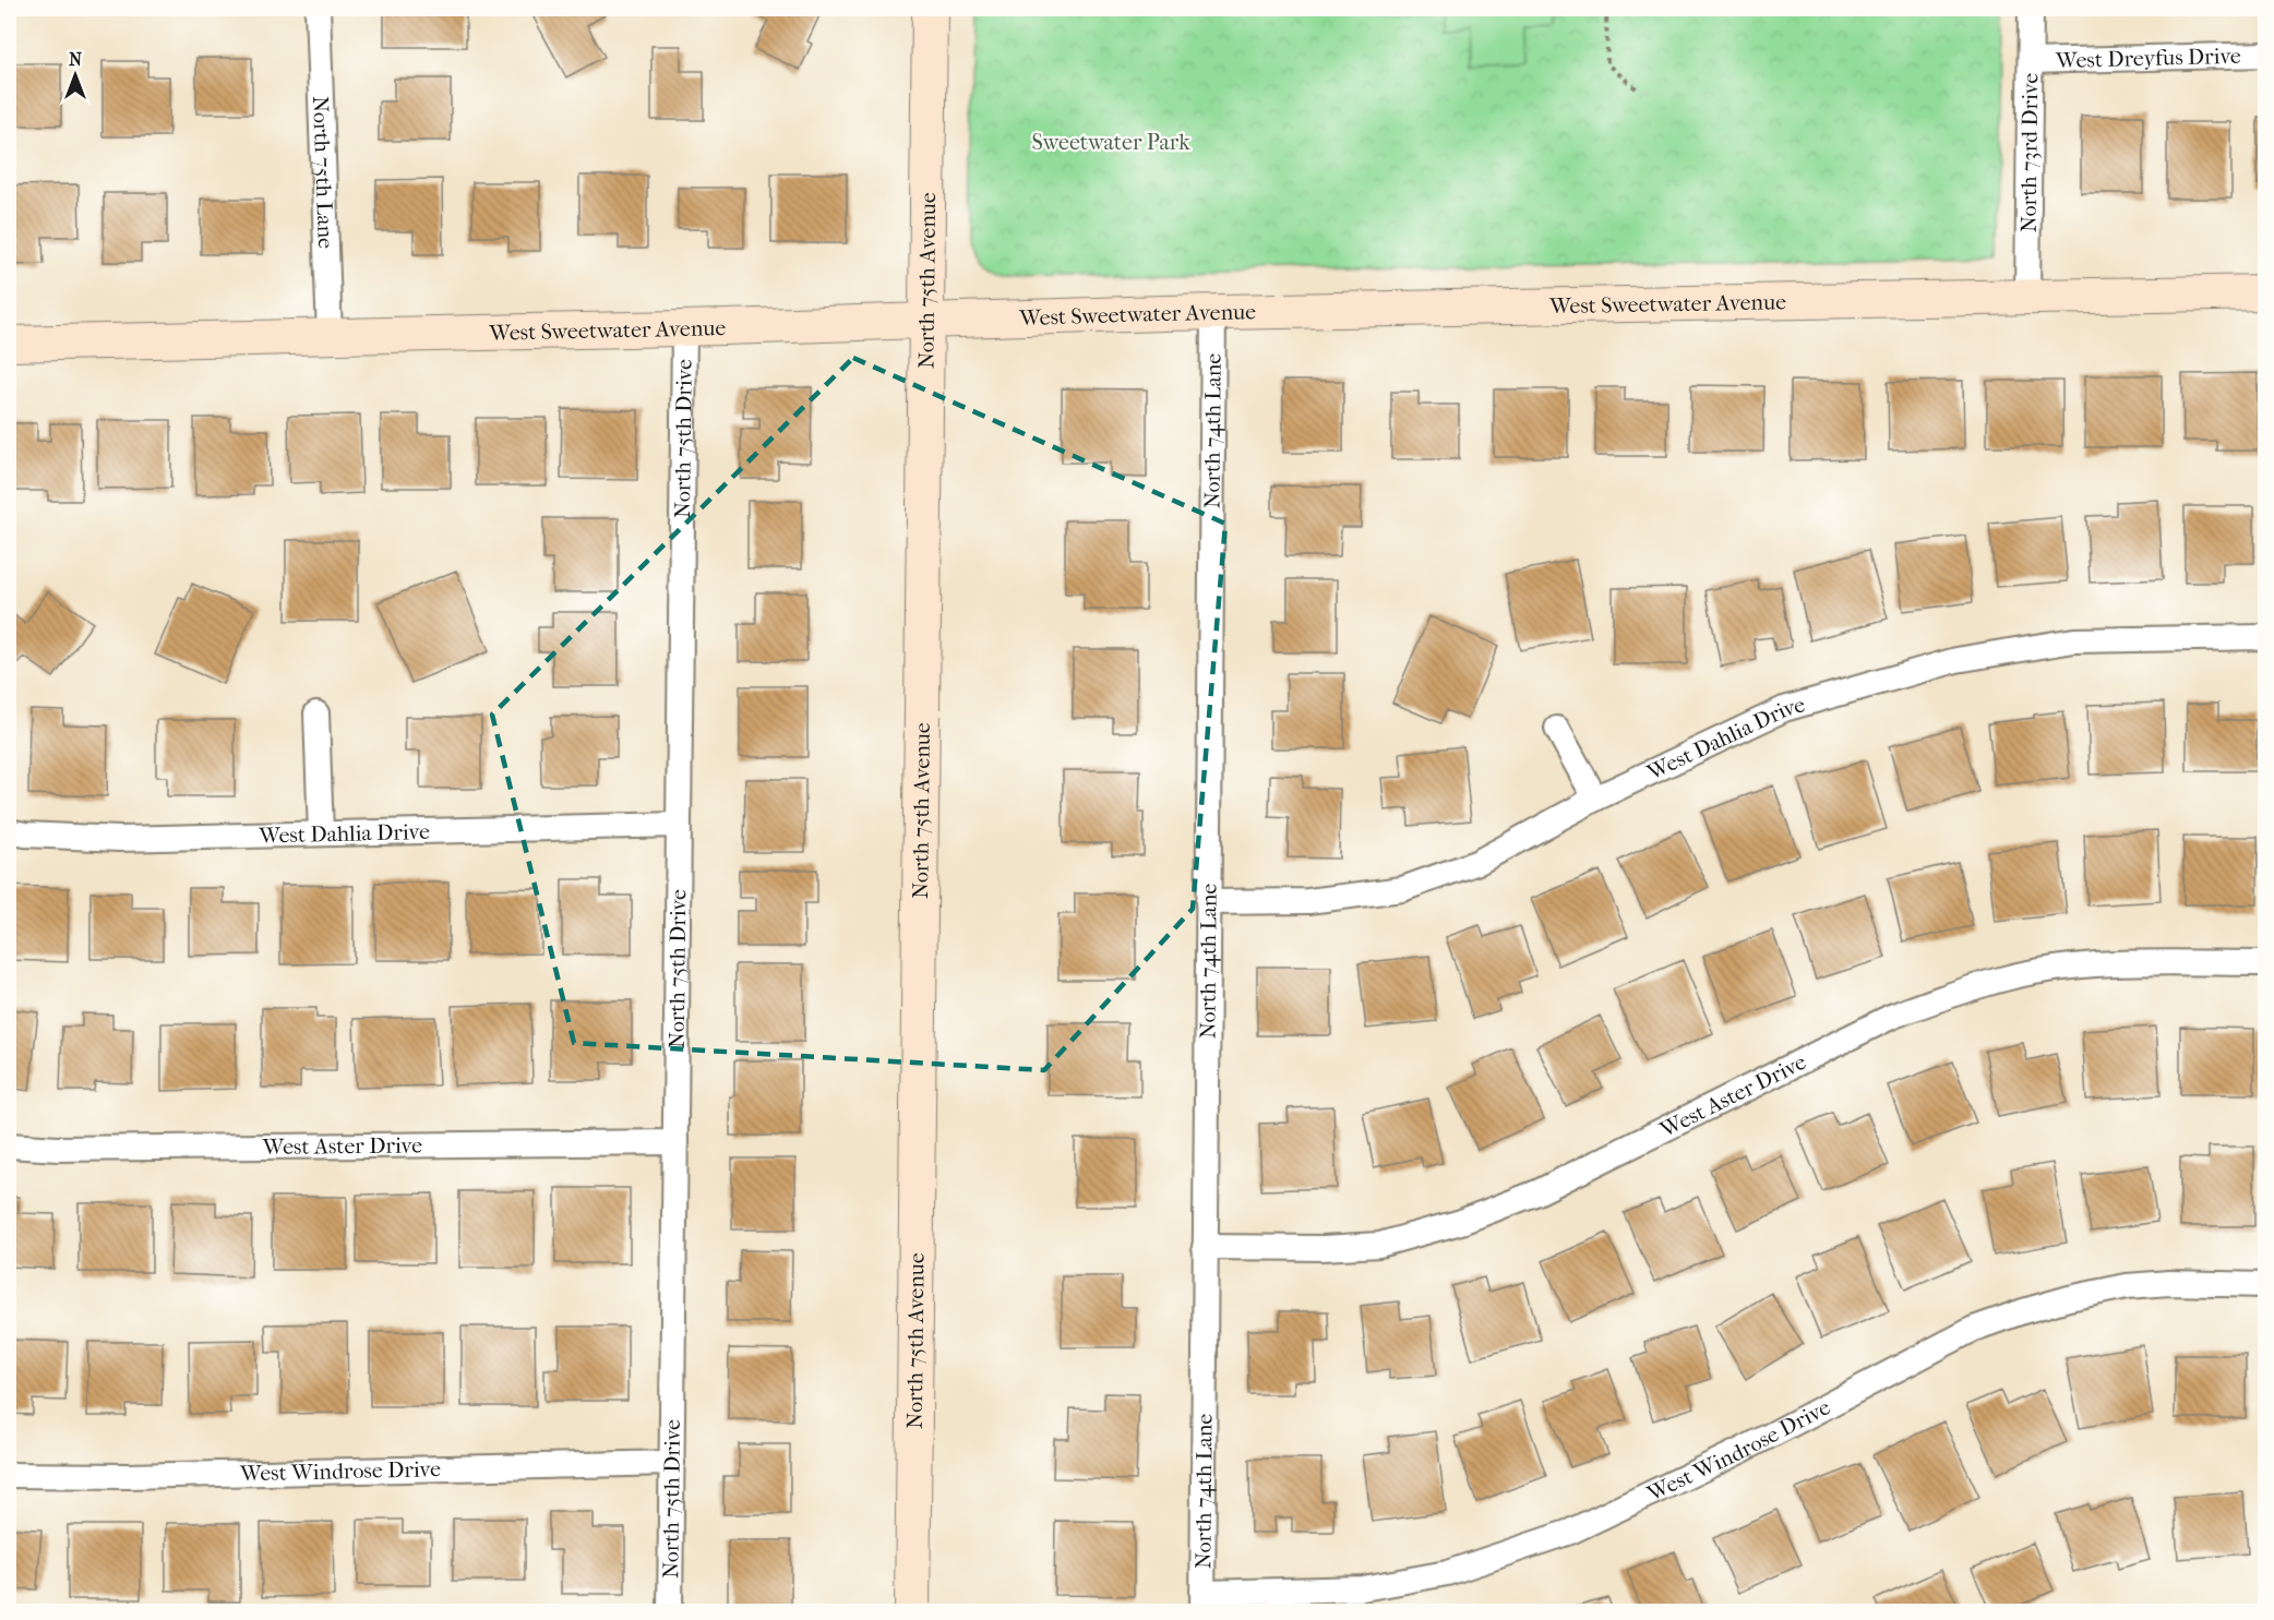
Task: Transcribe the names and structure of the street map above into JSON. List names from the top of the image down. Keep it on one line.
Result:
{"streets":{"street":["West Dreyfus Drive","North 73rd Drive","North 75th Lane","North 75th Avenue","West Sweetwater Avenue","North 74th Lane","North 75th Drive","West Dahlia Drive","West Aster Drive","West Windrose Drive"]},"crossings":[["West Dreyfus Drive","North 73rd Drive"],["North 73rd Drive","West Sweetwater Avenue"],["North 75th Lane","West Sweetwater Avenue"],["North 75th Avenue","West Sweetwater Avenue"],["West Sweetwater Avenue","North 74th Lane"],["West Sweetwater Avenue","North 75th Drive"],["North 74th Lane","West Dahlia Drive"],["North 74th Lane","West Aster Drive"],["North 74th Lane","West Windrose Drive"],["North 75th Drive","West Dahlia Drive"],["North 75th Drive","West Aster Drive"],["North 75th Drive","West Windrose Drive"]],"parks":["Sweetwater Park"],"north":"top"}
